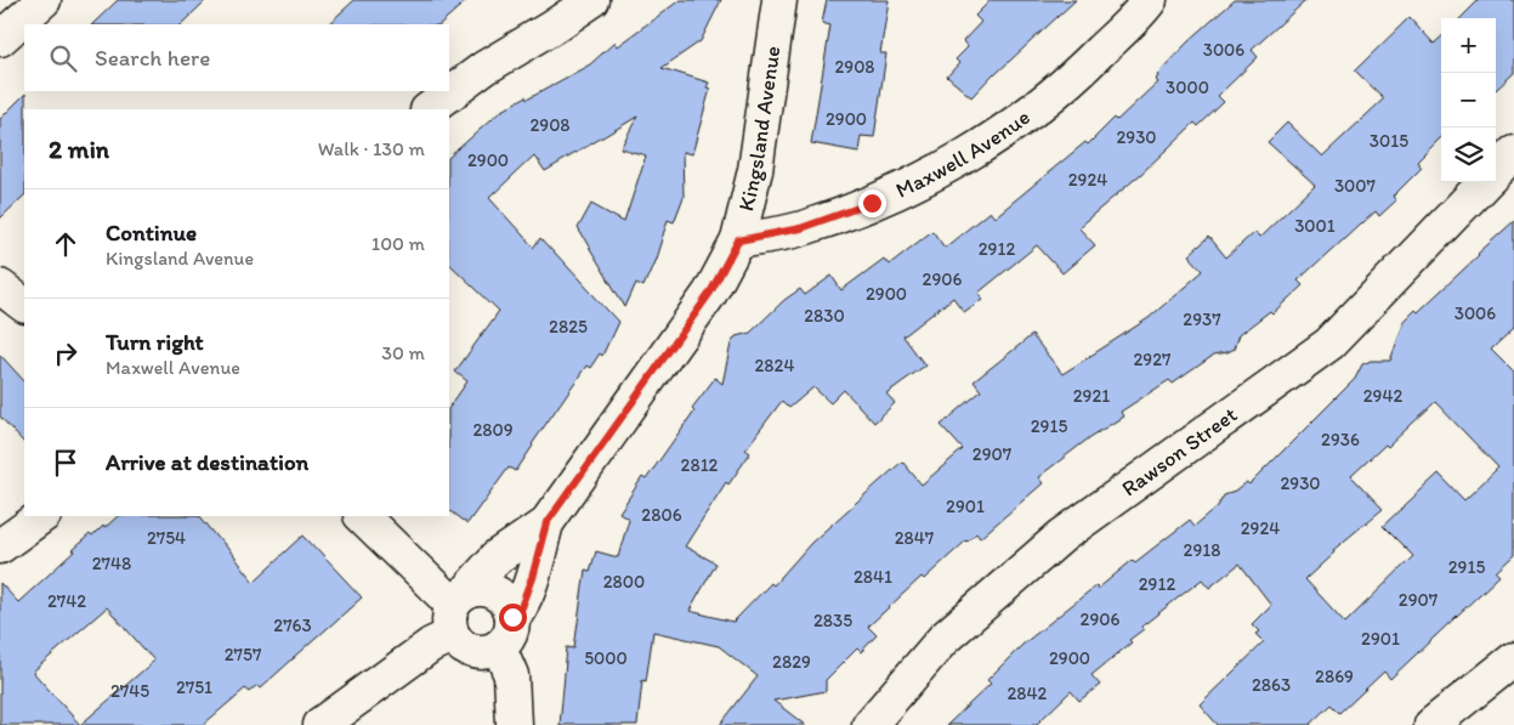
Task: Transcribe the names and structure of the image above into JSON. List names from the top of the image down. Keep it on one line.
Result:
{"streets":{"street":["Kingsland Avenue","Maxwell Avenue","Rawson Street"]},"crossings":[["Kingsland Avenue","Maxwell Avenue"]],"house_numbers":["3006","2908","3000","2900","2908","2930","3015","2900","2924","3007","3001","2912","2906","2900","3006","2830","2937","2825","2927","2824","2921","2942","2915","2809","2936","2907","2812","2930","2901","2806","2924","2754","2847","2918","2748","2915","2841","2800","2912","2907","2742","2906","2835","2763","2901","2757","5000","2900","2829","2869","2863","2751","2745","2842"],"page":{"map_buttons":["+","−"],"search":"Search here","heading":["2 min","Walk · 130 m"],"list":[["Continue","Kingsland Avenue","100 m"],["Turn right","Maxwell Avenue","30 m"],"Arrive at destination"]}}
